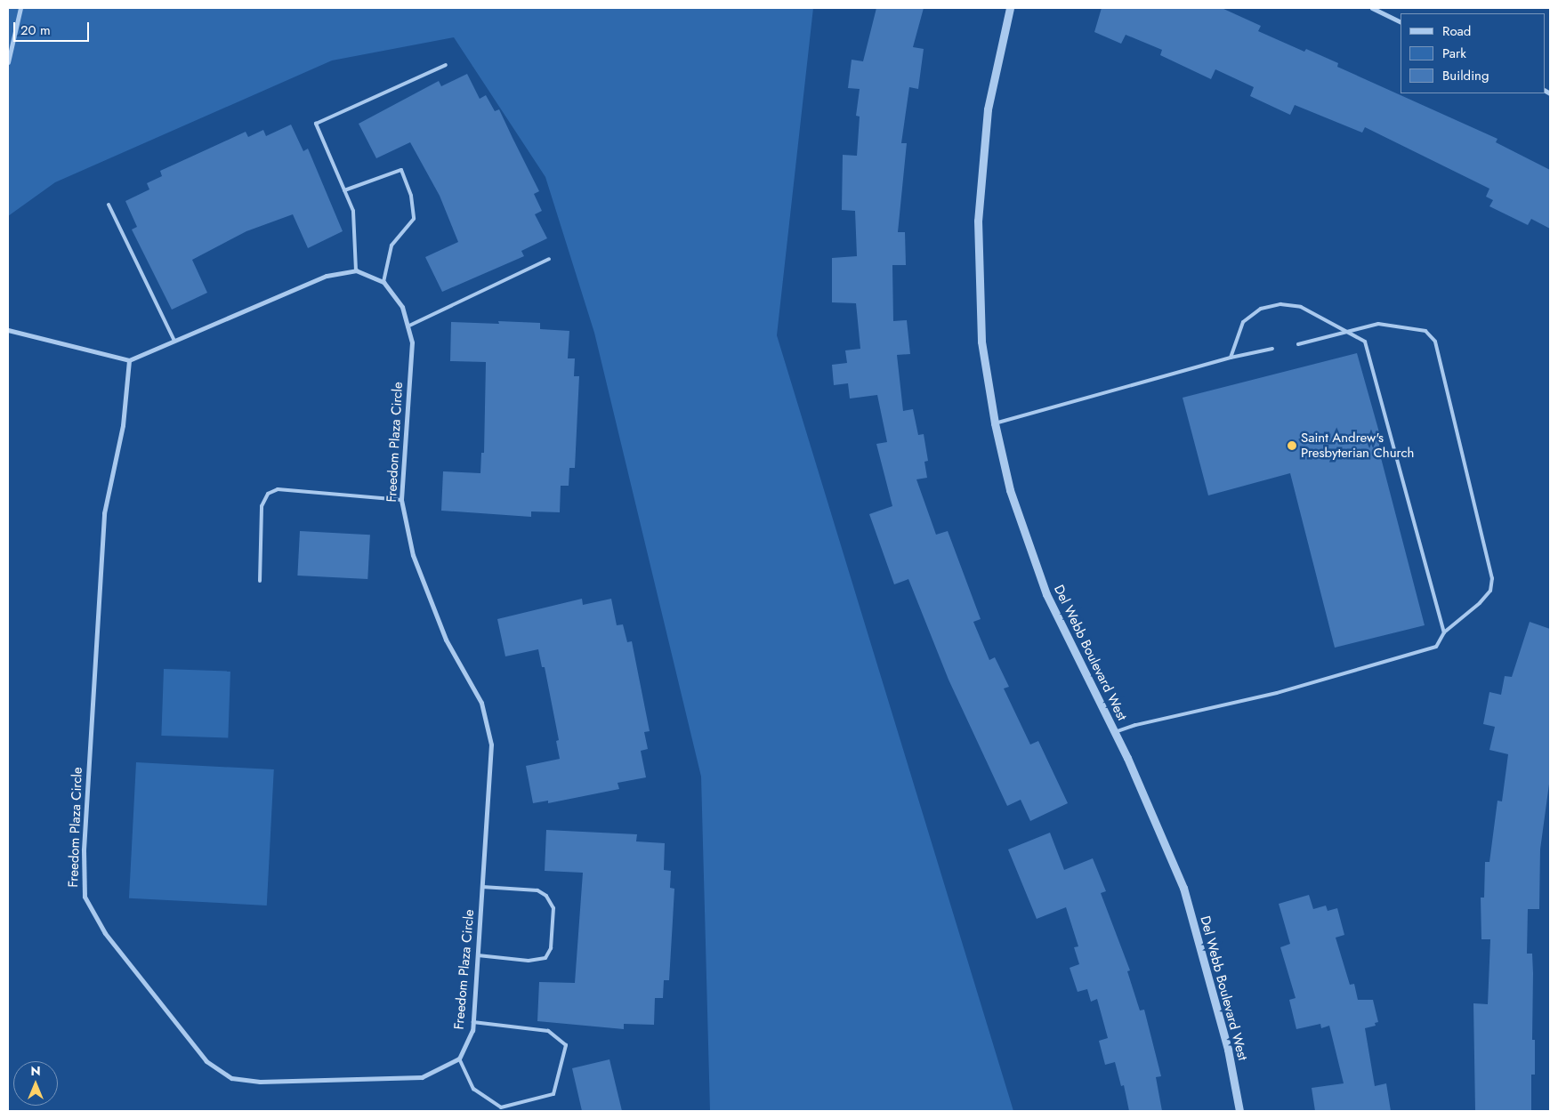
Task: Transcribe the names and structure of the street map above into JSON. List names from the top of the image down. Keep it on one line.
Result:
{"streets":{"street":["Freedom Plaza Circle","Del Webb Boulevard West"]},"places":["Saint Andrew's Presbyterian Church"],"legend":["Road","Park","Building"],"scale_bar":"20 m","north":"top"}
